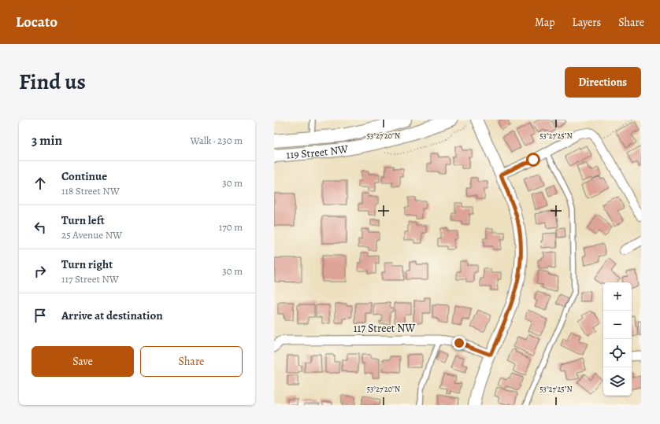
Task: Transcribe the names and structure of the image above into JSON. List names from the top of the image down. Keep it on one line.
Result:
{"streets":{"main road":["119 Street NW"],"street":["117 Street NW"]},"page":{"header":"Locato","nav":["Map","Layers","Share"],"title":"Find us","buttons":["Directions",["Save","Share"]],"heading":["3 min","Walk · 230 m"],"list":[["Continue","118 Street NW","30 m"],["Turn left","25 Avenue NW","170 m"],["Turn right","117 Street NW","30 m"],"Arrive at destination"],"map_buttons":["+","−"]},"coordinates":["53°27'20\"N","53°27'25\"N"]}
